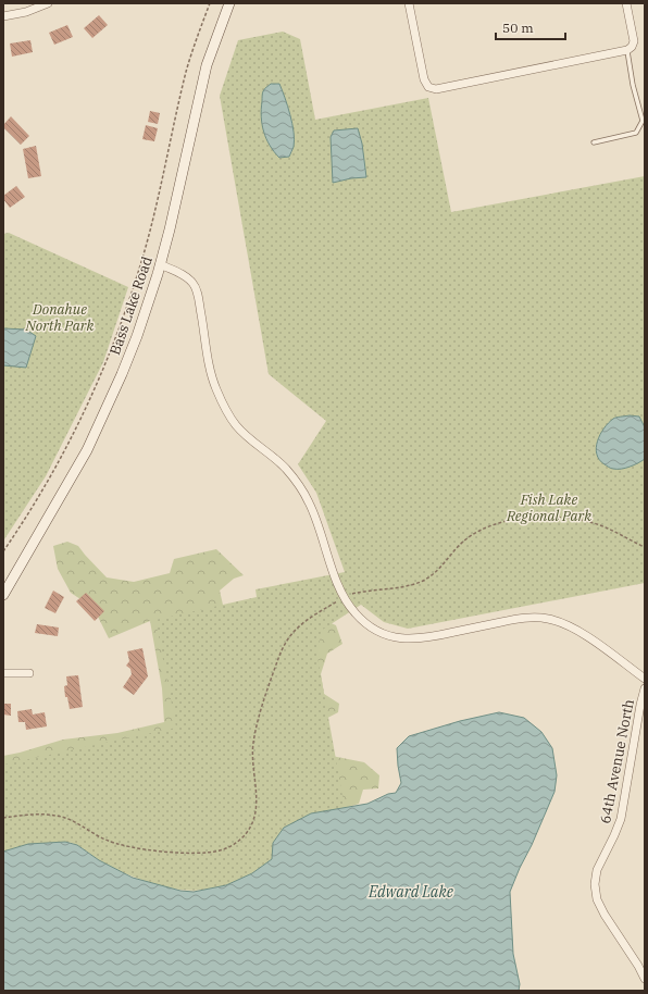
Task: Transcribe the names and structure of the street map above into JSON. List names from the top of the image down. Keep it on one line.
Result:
{"streets":{"main road":["Bass Lake Road"],"street":["64th Avenue North"]},"water":["Edward Lake"],"parks":["Donahue North Park","Fish Lake Regional Park"],"scale_bar":"50 m"}
